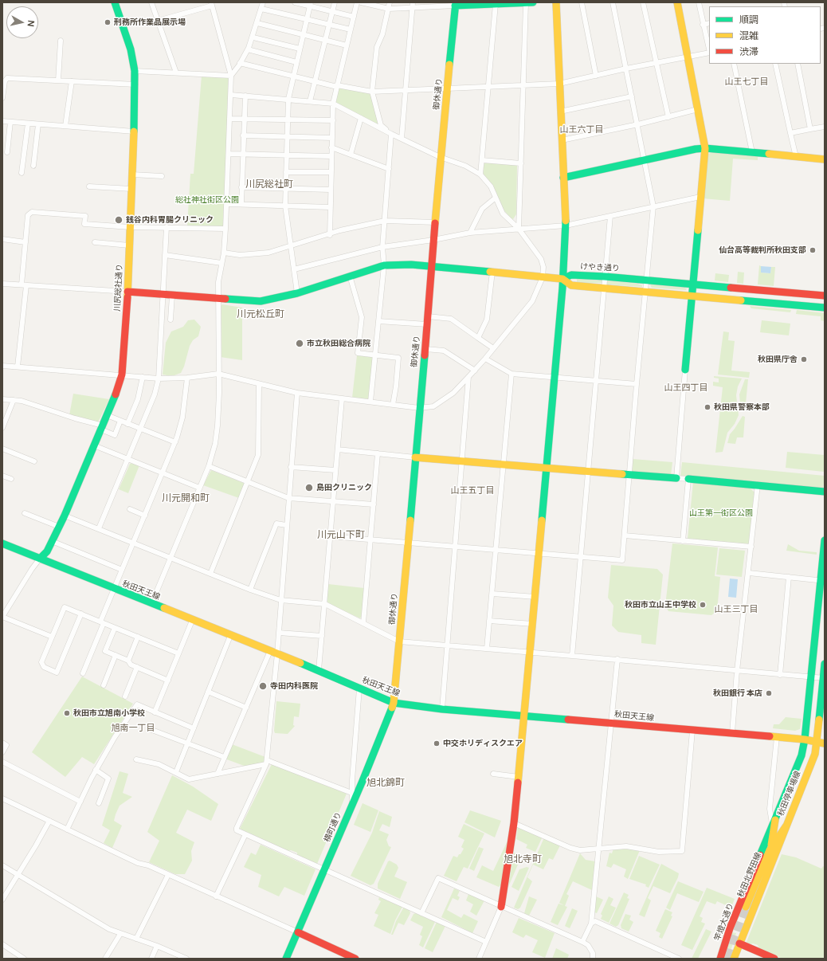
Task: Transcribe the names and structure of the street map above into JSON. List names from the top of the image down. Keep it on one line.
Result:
{"streets":{"main road":["御休通り","けやき通り","川尻総社通り","秋田天王線","秋田停車場線","横町通り","秋田北野田線","竿燈大通り"]},"crossings":[["御休通り","秋田天王線"],["御休通り","横町通り"],["川尻総社通り","秋田天王線"],["秋田天王線","秋田停車場線"],["秋田天王線","横町通り"]],"districts":["山王七丁目","山王六丁目","川尻総社町","川元松丘町","山王四丁目","山王五丁目","川元開和町","川元山下町","山王三丁目","旭南一丁目","旭北錦町","旭北寺町"],"parks":["総社神社街区公園","山王第一街区公園"],"places":["刑務所作業品展示場","銭谷内科胃腸クリニック","仙台高等裁判所秋田支部","市立秋田総合病院","秋田県庁舎","秋田県警察本部","島田クリニック","秋田市立山王中学校","寺田内科医院","秋田銀行 本店","秋田市立旭南小学校","中交ホリディスクエア"],"legend":["順調","混雑","渋滞"],"north":"right"}
